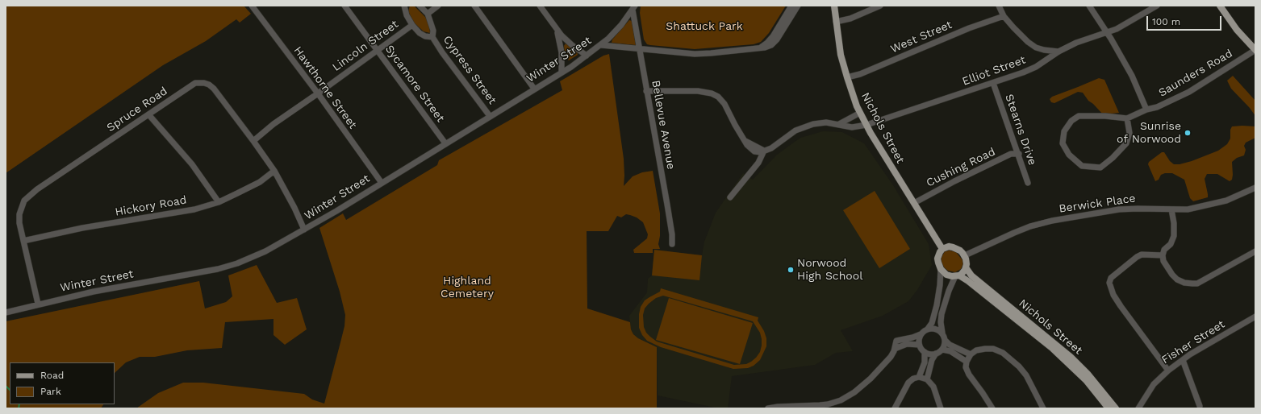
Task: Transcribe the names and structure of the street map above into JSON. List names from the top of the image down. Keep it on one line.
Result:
{"streets":{"main road":["Nichols Street"],"street":["West Street","Lincoln Street","Winter Street","Cypress Street","Elliot Street","Saunders Road","Sycamore Street","Hawthorne Street","Spruce Road","Bellevue Avenue","Stearns Drive","Cushing Road","Berwick Place","Hickory Road","Fisher Street"]},"crossings":[["West Street","Nichols Street"],["Lincoln Street","Cypress Street"],["Lincoln Street","Sycamore Street"],["Lincoln Street","Hawthorne Street"],["Lincoln Street","Spruce Road"],["Winter Street","Cypress Street"],["Winter Street","Sycamore Street"],["Winter Street","Hawthorne Street"],["Winter Street","Spruce Road"],["Winter Street","Bellevue Avenue"],["Elliot Street","Nichols Street"],["Elliot Street","Stearns Drive"],["Spruce Road","Hickory Road"],["Nichols Street","Cushing Road"],["Nichols Street","Berwick Place"],["Stearns Drive","Cushing Road"]],"parks":["Shattuck Park","Highland Cemetery"],"places":["Sunrise of Norwood","Norwood High School"],"legend":["Road","Park"],"scale_bar":"100 m"}
